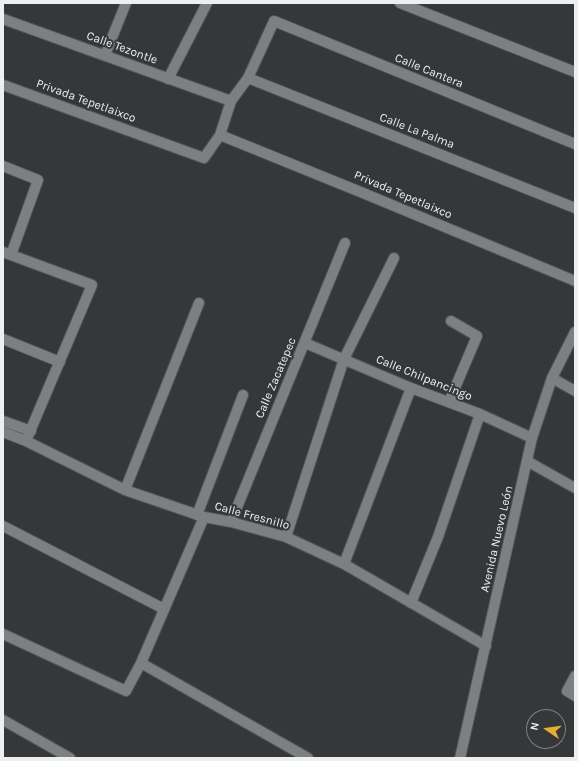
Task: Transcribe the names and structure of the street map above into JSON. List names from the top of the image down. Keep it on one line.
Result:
{"streets":{"street":["Calle Tezontle","Calle Cantera","Privada Tepetlaixco","Calle La Palma","Calle Zacatepec","Calle Chilpancingo","Calle Fresnillo","Avenida Nuevo León"]},"crossings":[["Calle Cantera","Calle La Palma"],["Calle Zacatepec","Calle Chilpancingo"],["Calle Zacatepec","Calle Fresnillo"],["Calle Chilpancingo","Avenida Nuevo León"],["Calle Fresnillo","Avenida Nuevo León"]],"north":"left"}
